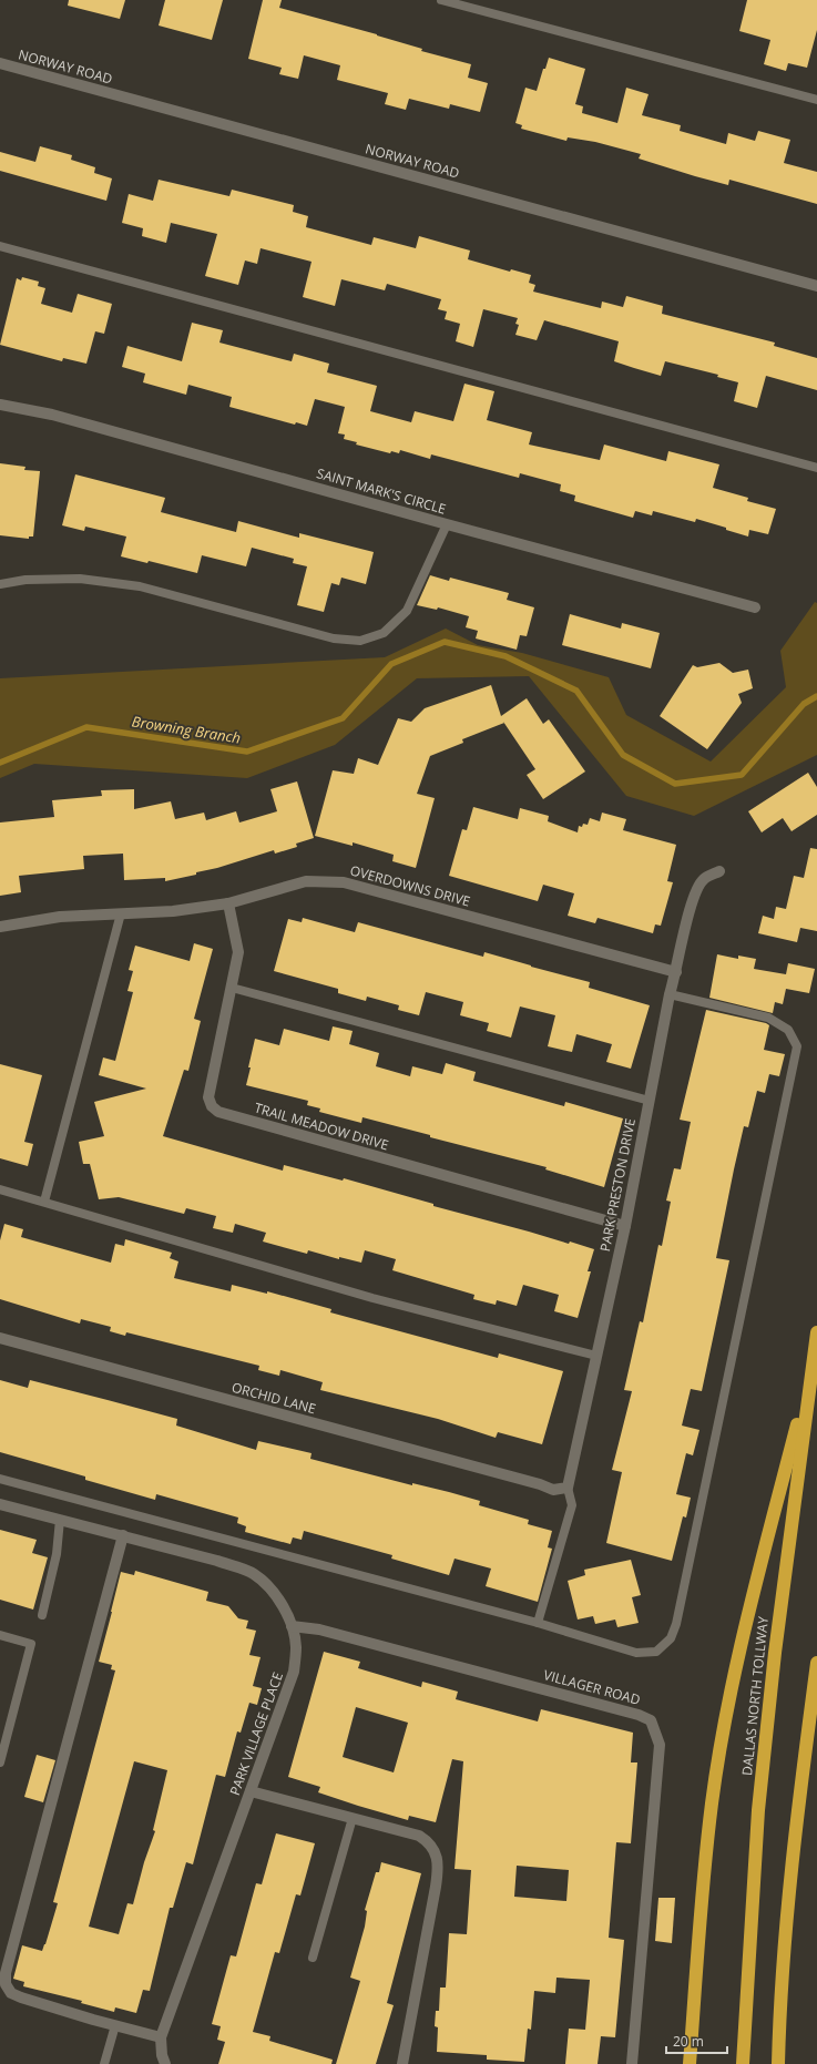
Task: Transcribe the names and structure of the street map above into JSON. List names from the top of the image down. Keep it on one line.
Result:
{"streets":{"highway":["DALLAS NORTH TOLLWAY"],"street":["NORWAY ROAD","SAINT MARK'S CIRCLE","OVERDOWNS DRIVE","TRAIL MEADOW DRIVE","PARK PRESTON DRIVE","ORCHID LANE","VILLAGER ROAD","PARK VILLAGE PLACE"]},"crossings":[["OVERDOWNS DRIVE","TRAIL MEADOW DRIVE"],["OVERDOWNS DRIVE","PARK PRESTON DRIVE"],["TRAIL MEADOW DRIVE","PARK PRESTON DRIVE"],["PARK PRESTON DRIVE","ORCHID LANE"],["VILLAGER ROAD","PARK VILLAGE PLACE"]],"water":["Browning Branch"],"scale_bar":"20 m"}
